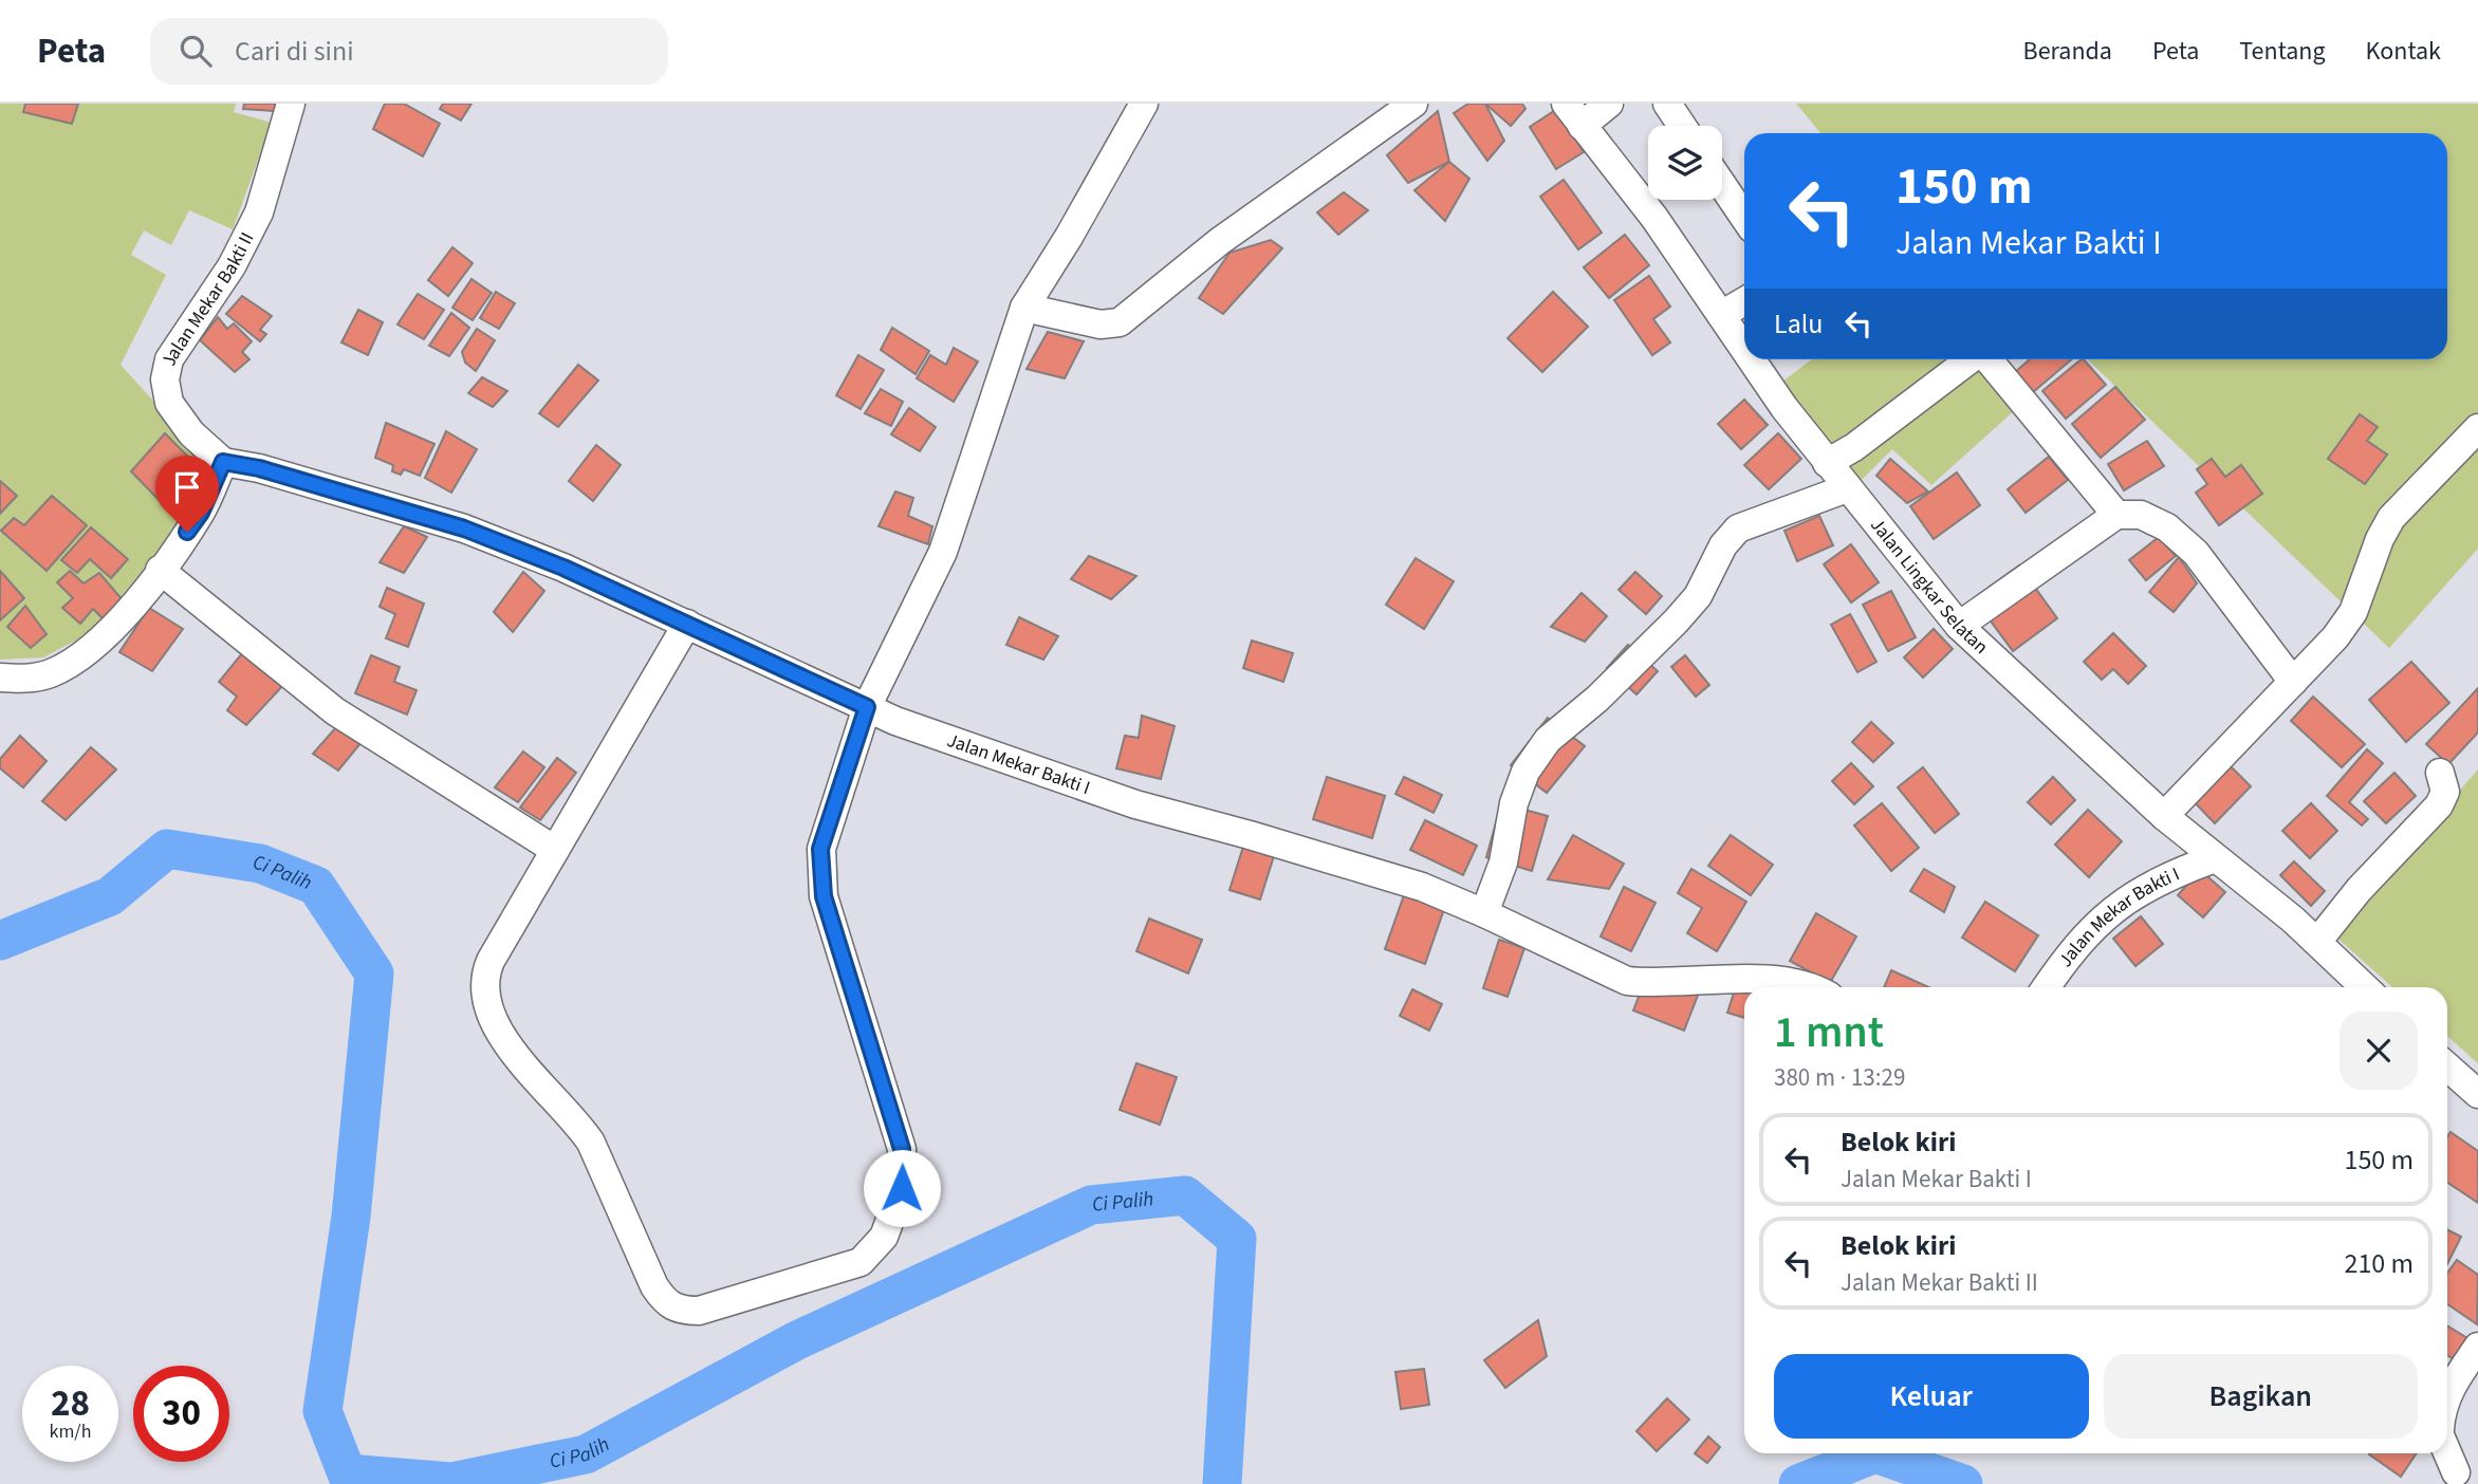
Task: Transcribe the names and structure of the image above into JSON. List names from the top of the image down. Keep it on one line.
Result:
{"streets":{"street":["Jalan Mekar Bakti II","Jalan Lingkar Selatan","Jalan Mekar Bakti I"]},"crossings":[["Jalan Mekar Bakti II","Jalan Mekar Bakti I"],["Jalan Lingkar Selatan","Jalan Mekar Bakti I"]],"water":["Ci Palih"],"page":{"header":"Peta","search":"Cari di sini","nav":["Beranda","Peta","Tentang","Kontak"],"turn":["150 m","Jalan Mekar Bakti I"],"then":"Lalu","heading":["1 mnt","380 m · 13:29"],"list":[{"name":"Belok kiri","note":"Jalan Mekar Bakti I","value":"150 m"},{"name":"Belok kiri","note":"Jalan Mekar Bakti II","value":"210 m"}],"buttons":["Keluar","Bagikan"],"speed":"28 km/h","limit":"30"}}
